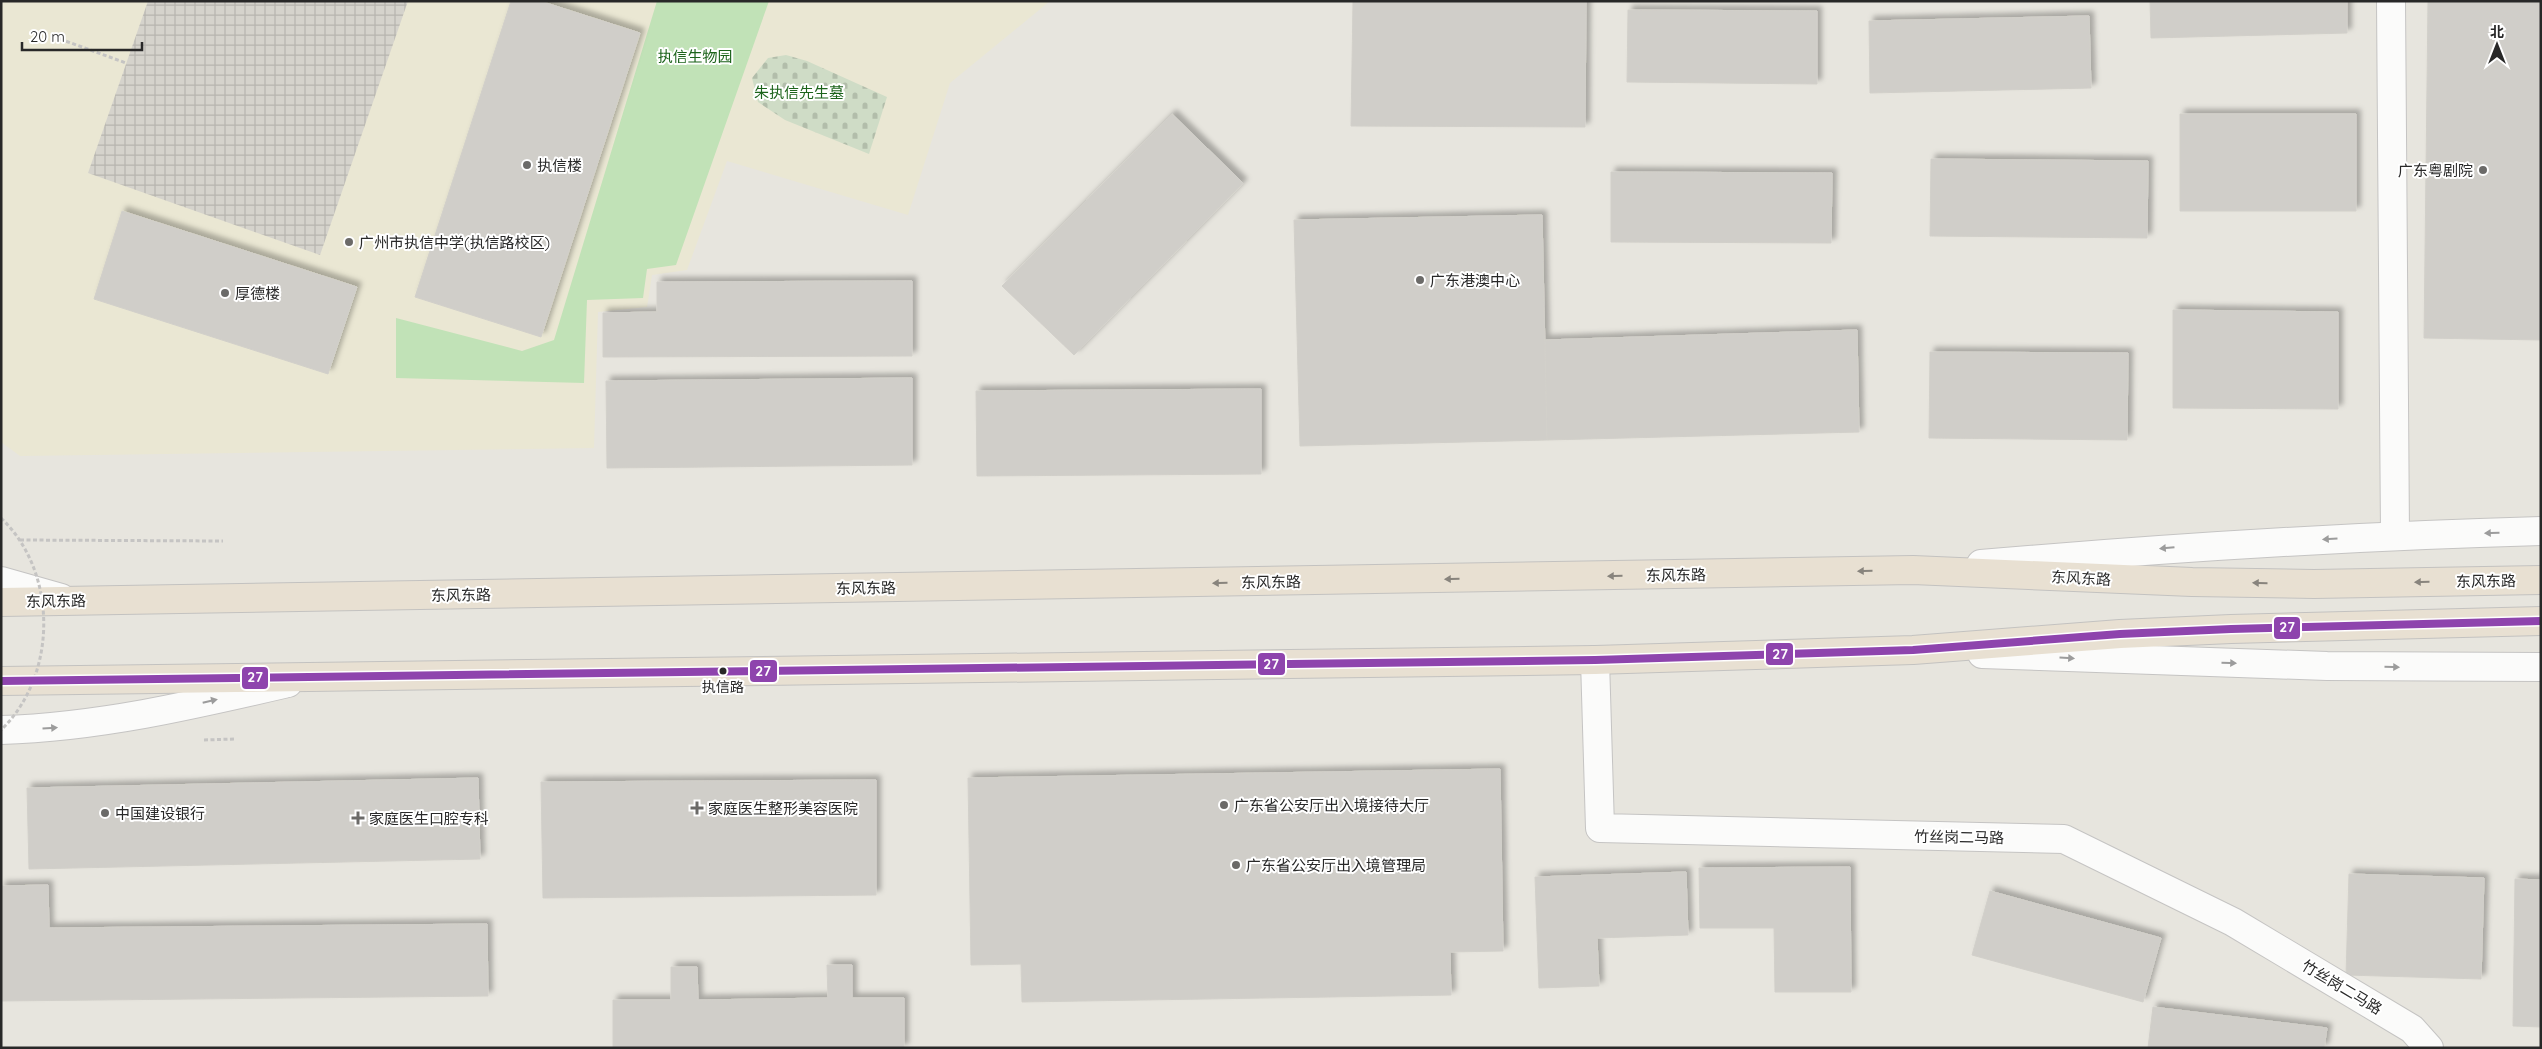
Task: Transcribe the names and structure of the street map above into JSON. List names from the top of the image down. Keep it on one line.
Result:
{"streets":{"highway":["东风东路"],"street":["竹丝岗二马路"]},"parks":["执信生物园","朱执信先生墓"],"places":{"other":["执信楼","广东粤剧院","广州市执信中学(执信路校区)","广东港澳中心","厚德楼","执信路","广东省公安厅出入境接待大厅","中国建设银行","广东省公安厅出入境管理局"],"health":["家庭医生整形美容医院","家庭医生口腔专科"]},"lines":["transit line 27"],"scale_bar":"20 m","north":"top"}
